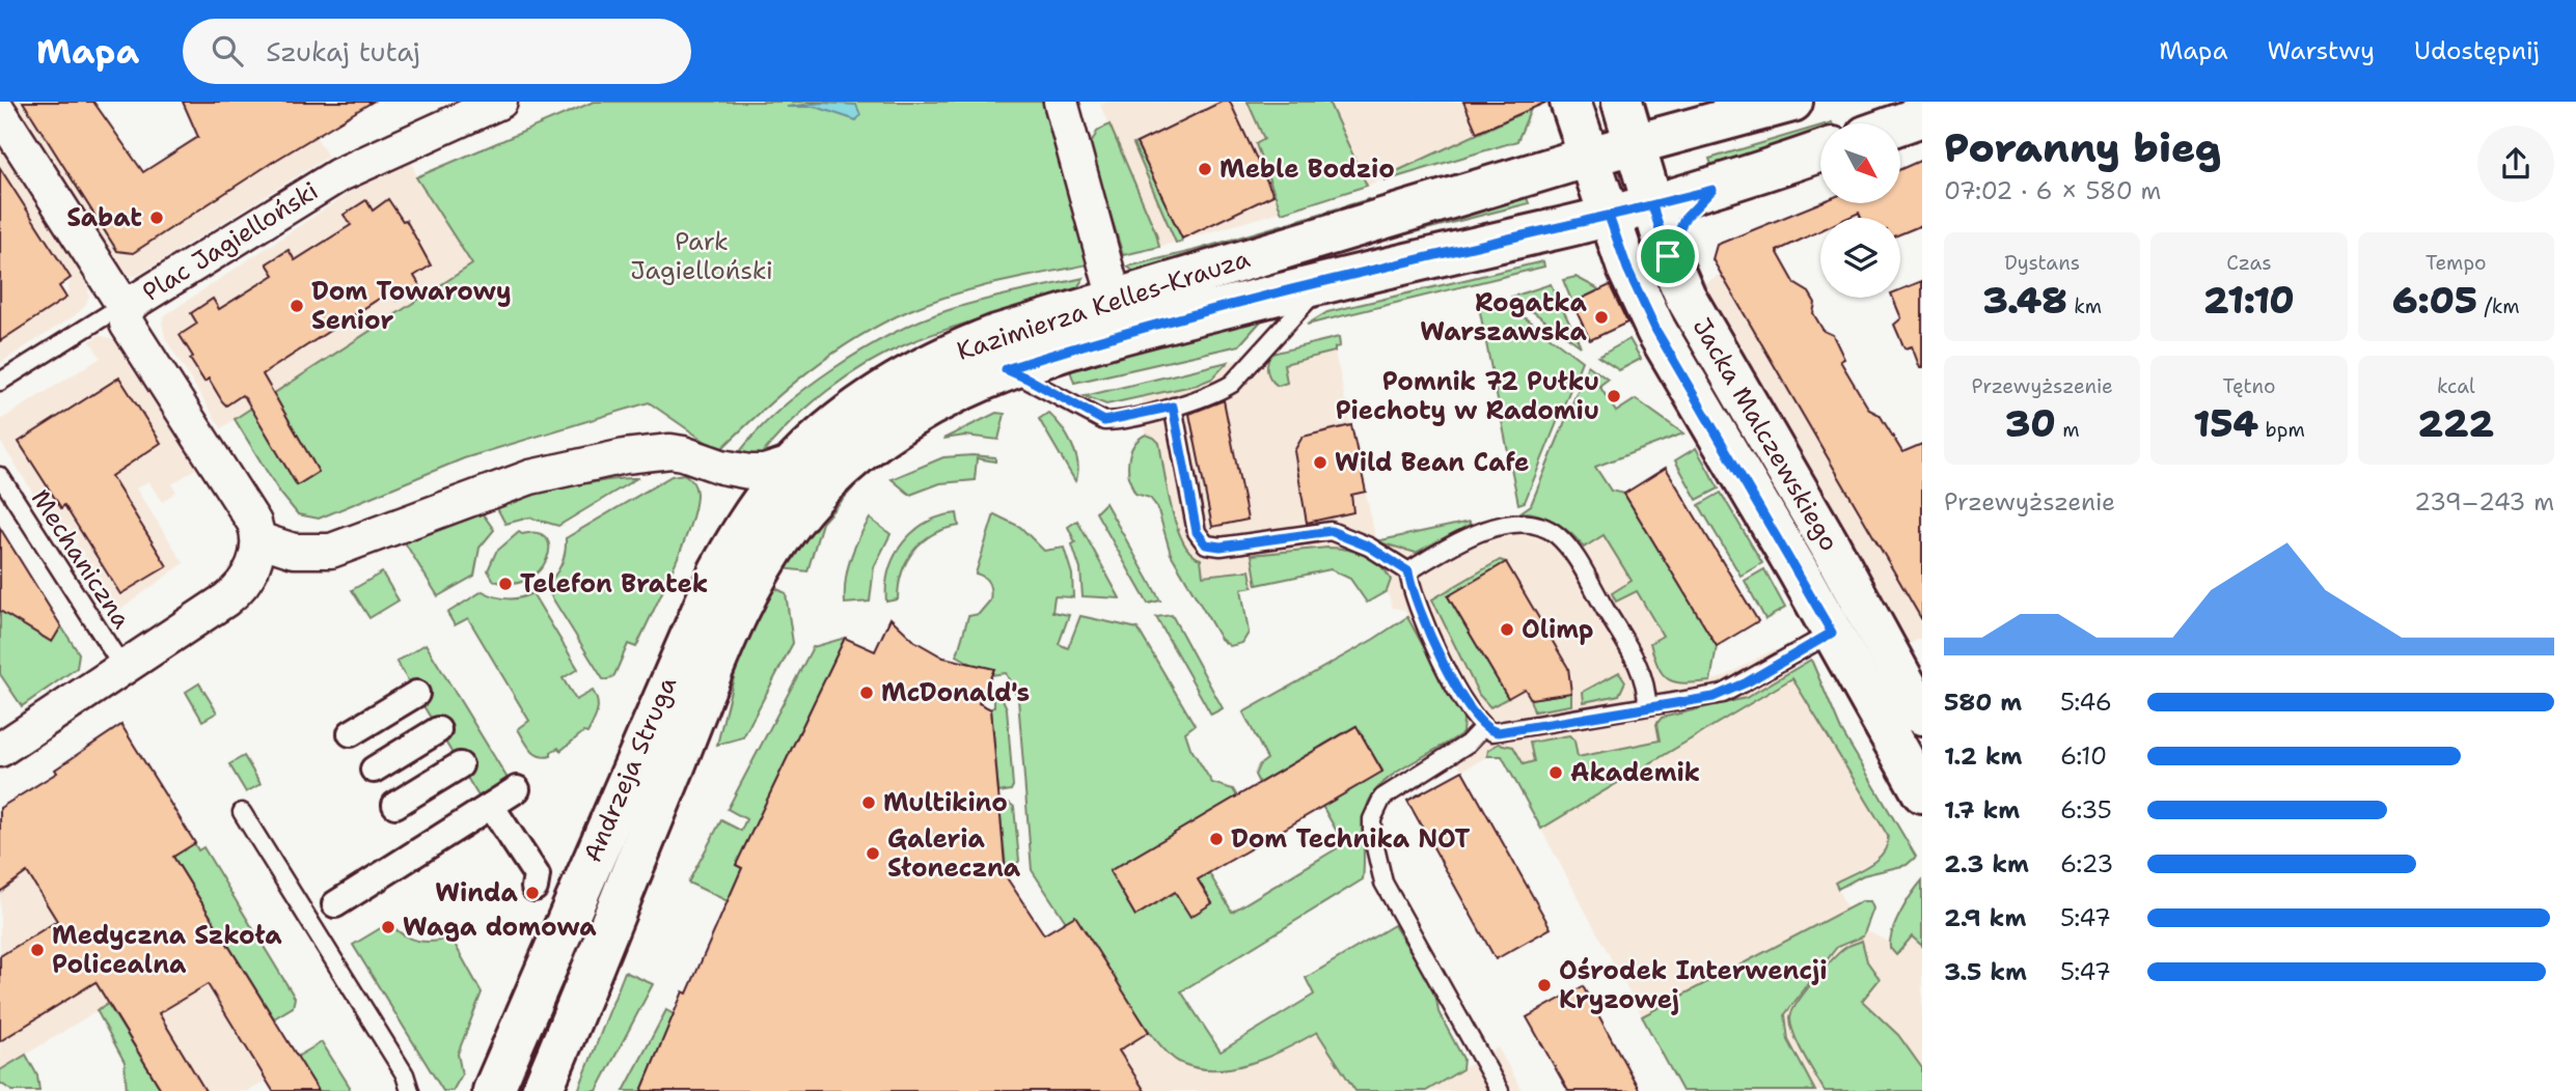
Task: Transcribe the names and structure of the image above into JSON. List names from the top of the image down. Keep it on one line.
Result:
{"streets":{"street":["Plac Jagielloński","Kazimierza Kelles-Krauza","Jacka Malczewskiego","Andrzeja Struga"],"lane":["Mechaniczna"]},"crossings":[["Plac Jagielloński","Kazimierza Kelles-Krauza"],["Kazimierza Kelles-Krauza","Jacka Malczewskiego"],["Kazimierza Kelles-Krauza","Andrzeja Struga"]],"parks":["Park Jagielloński"],"places":["Meble Bodzio","Sabat","Dom Towarowy Senior","Rogatka Warszawska","Pomnik 72 Pułku Piechoty w Radomiu","Wild Bean Cafe","Telefon Bratek","Olimp","McDonald's","Akademik","Multikino","Dom Technika NOT","Galeria Słoneczna","Winda","Waga domowa","Medyczna Szkoła Policealna","Ośrodek Interwencji Kryzowej"],"north":"bottom right","page":{"header":"Mapa","search":"Szukaj tutaj","nav":["Mapa","Warstwy","Udostępnij"],"heading":["Poranny bieg","07:02 · 6 × 580 m"],"stats":[["Dystans","3.48 km"],["Czas","21:10"],["Tempo","6:05 /km"],["Przewyższenie","30 m"],["Tętno","154 bpm"],["kcal","222"]],"chart":["Przewyższenie","239–243 m"],"list":[{"name":"580 m","note":"5:46"},{"name":"1.2 km","note":"6:10"},{"name":"1.7 km","note":"6:35"},{"name":"2.3 km","note":"6:23"},{"name":"2.9 km","note":"5:47"},{"name":"3.5 km","note":"5:47"}]}}
